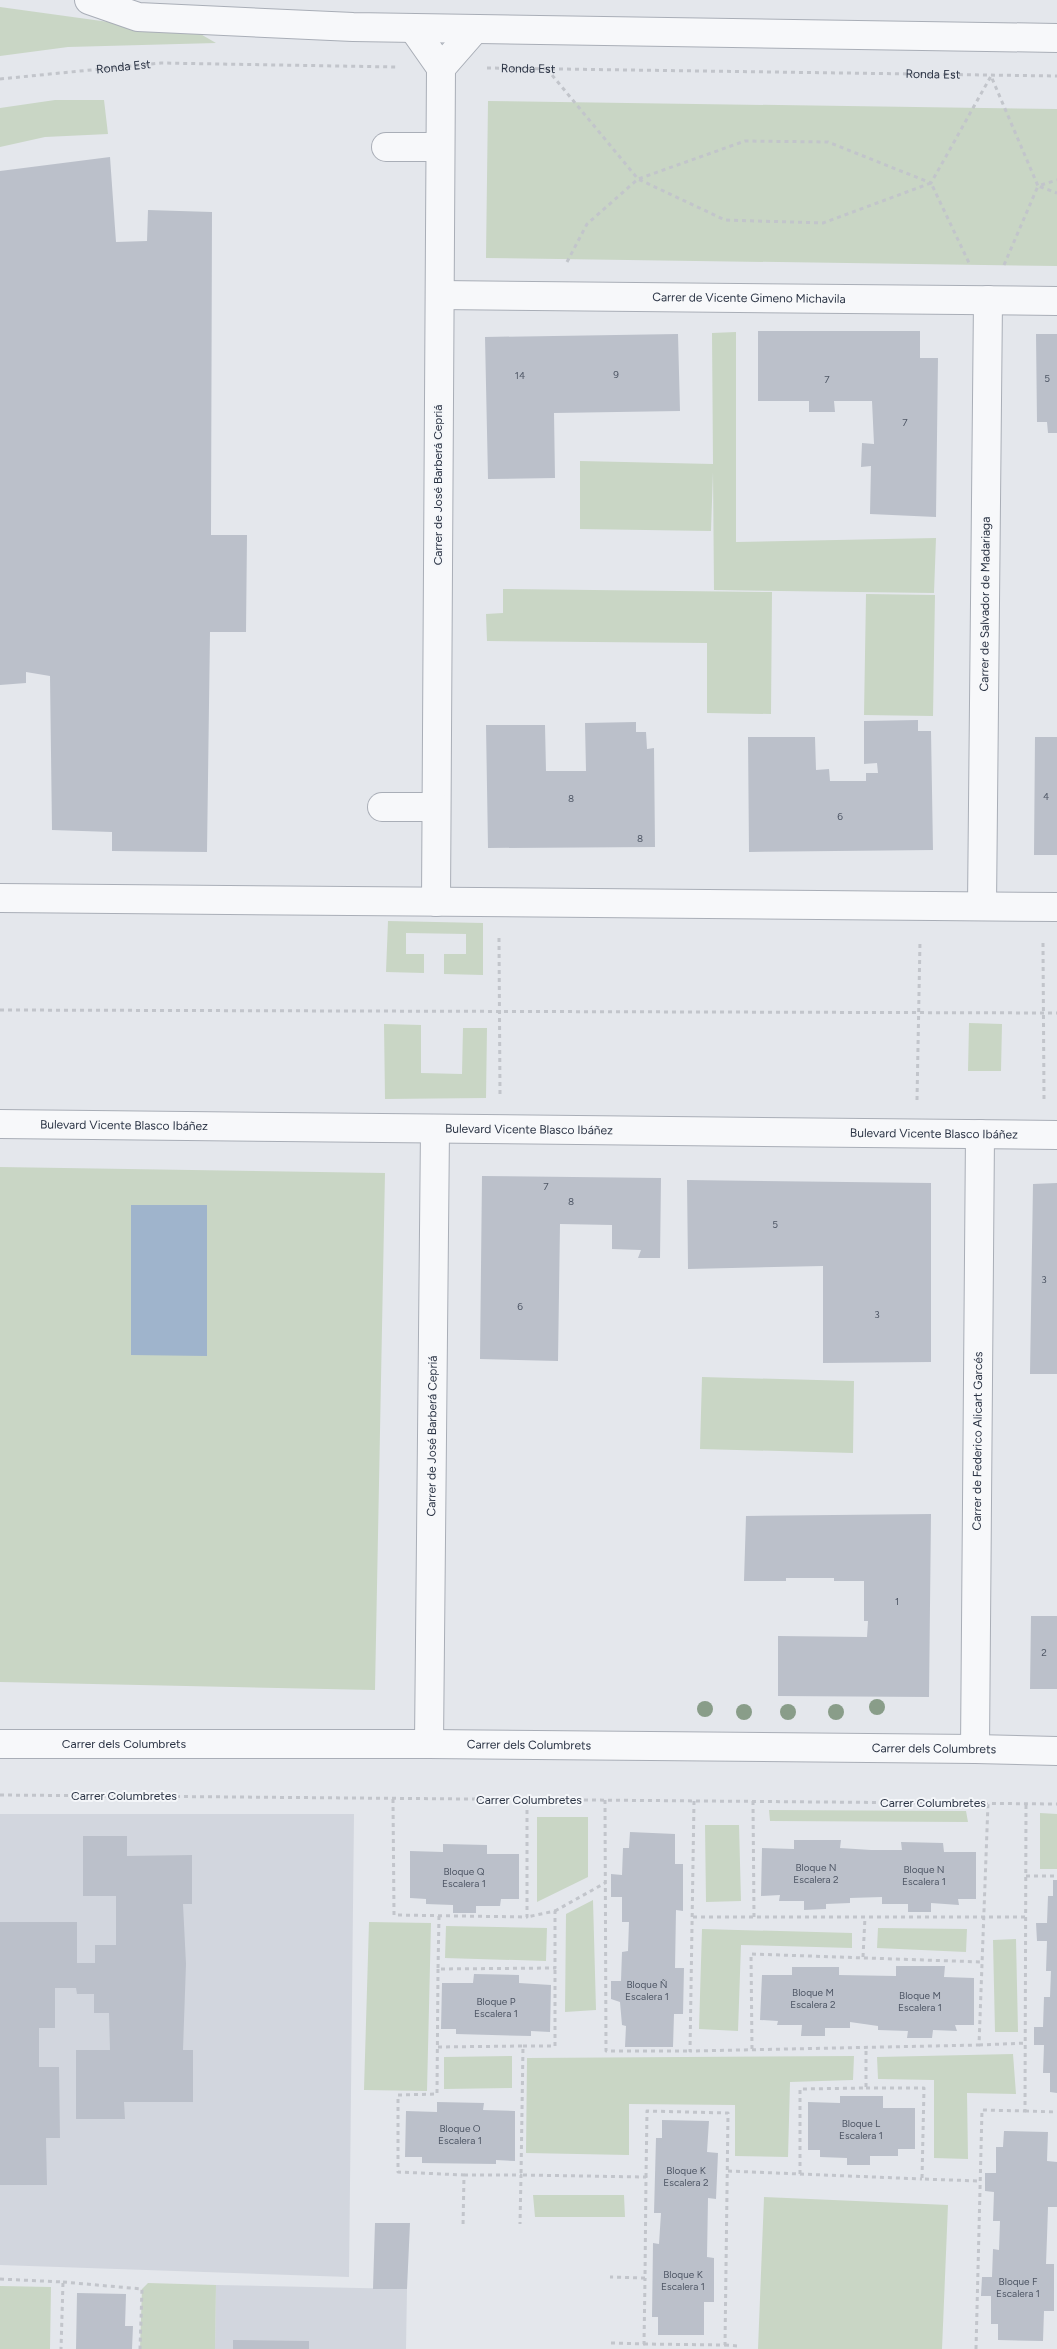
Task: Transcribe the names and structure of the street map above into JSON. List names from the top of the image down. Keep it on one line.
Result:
{"streets":{"street":["Carrer de Vicente Gimeno Michavila","Carrer de José Barberá Cepriá","Carrer de Salvador de Madariaga","Bulevard Vicente Blasco Ibáñez","Carrer de Federico Alicart Garcés","Carrer dels Columbrets"],"path":["Ronda Est","Carrer Columbretes"]},"crossings":[["Ronda Est","Carrer de José Barberá Cepriá"],["Carrer de Vicente Gimeno Michavila","Carrer de José Barberá Cepriá"],["Carrer de Vicente Gimeno Michavila","Carrer de Salvador de Madariaga"],["Carrer de José Barberá Cepriá","Bulevard Vicente Blasco Ibáñez"],["Carrer de José Barberá Cepriá","Carrer dels Columbrets"],["Bulevard Vicente Blasco Ibáñez","Carrer de Federico Alicart Garcés"],["Carrer de Federico Alicart Garcés","Carrer dels Columbrets"]],"house_numbers":["9","14","5","7","7","4","8","6","8","7","8","5","3","6","3","1","2","Bloque N Escalera 2","Bloque N Escalera 1","Bloque Q Escalera 1","Bloque Ñ Escalera 1","Bloque M Escalera 2","Bloque M Escalera 1","Bloque P Escalera 1","Bloque L Escalera 1","Bloque O Escalera 1","Bloque K Escalera 2","Bloque K Escalera 1","Bloque F Escalera 1"]}
